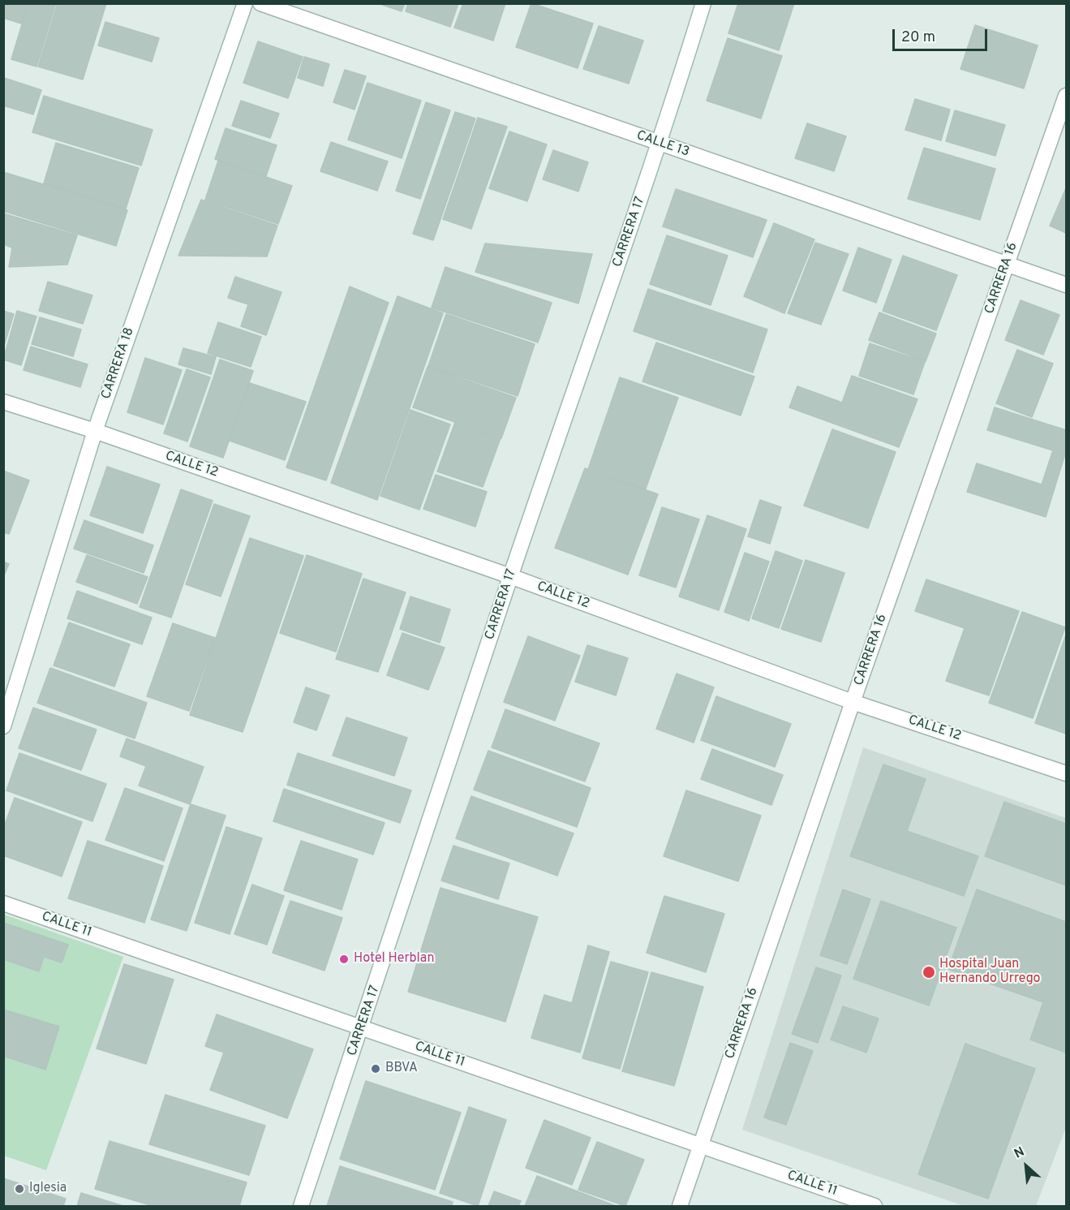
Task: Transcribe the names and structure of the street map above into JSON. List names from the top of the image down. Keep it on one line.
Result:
{"streets":{"street":["CALLE 13","CARRERA 17","CARRERA 16","CARRERA 18","CALLE 12","CALLE 11"]},"crossings":[["CALLE 13","CARRERA 17"],["CALLE 13","CARRERA 16"],["CARRERA 17","CALLE 12"],["CARRERA 17","CALLE 11"],["CARRERA 16","CALLE 12"],["CARRERA 16","CALLE 11"],["CARRERA 18","CALLE 12"]],"places":["Hotel Herblan","Hospital Juan Hernando Urrego","BBVA","Iglesia"],"scale_bar":"20 m","north":"top left"}
